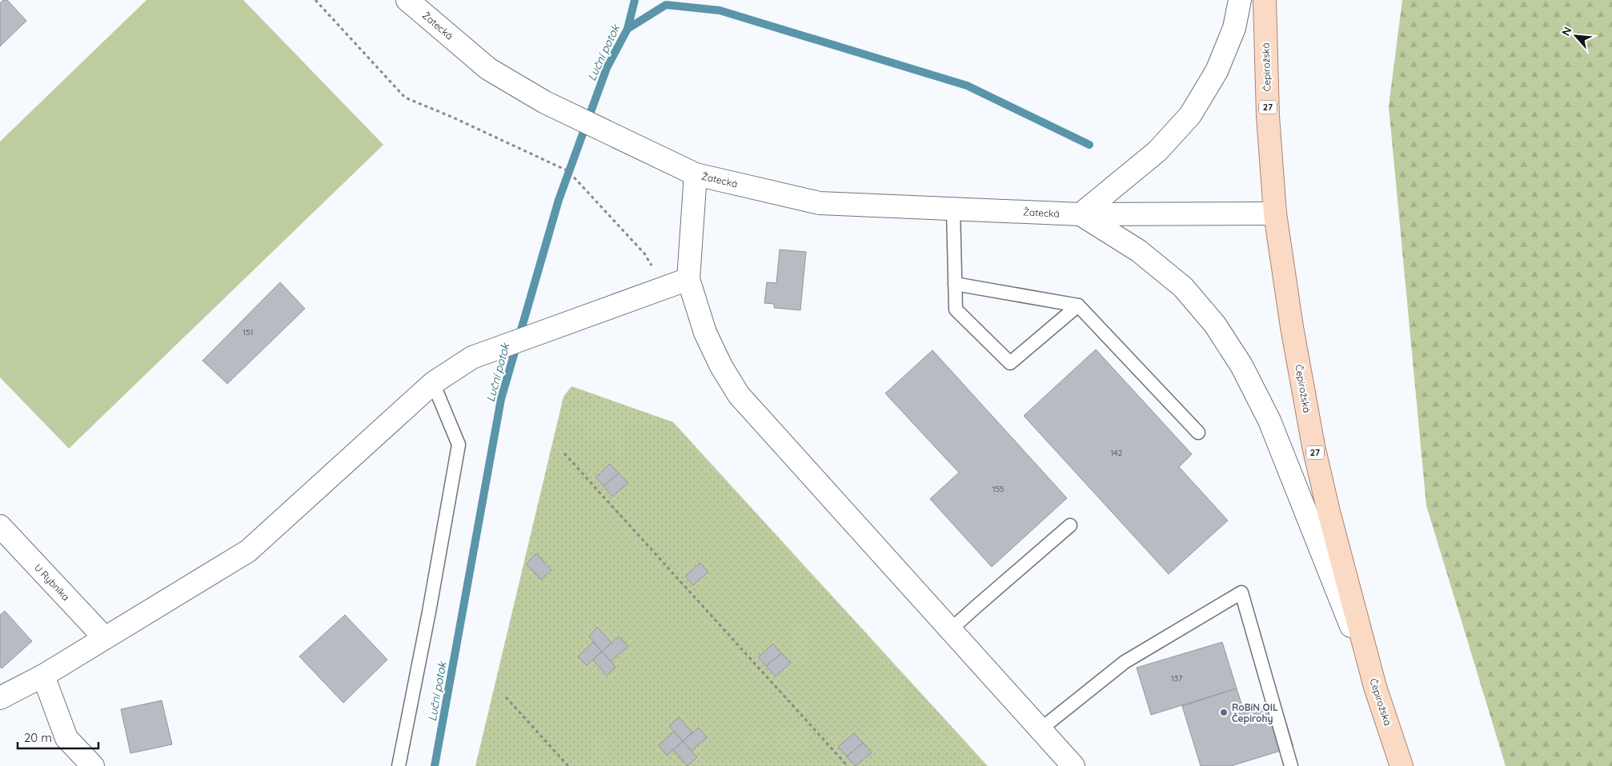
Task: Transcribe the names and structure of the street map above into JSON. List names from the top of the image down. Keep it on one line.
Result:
{"streets":{"main road":["Čepirožská","27"],"street":["Žatecká","U Rybníka"]},"crossings":[["Žatecká","Čepirožská"]],"water":["Luční potok"],"places":["RoBiN OIL Čepirohy"],"house_numbers":["151","142","155","137"],"scale_bar":"20 m","north":"top left"}
